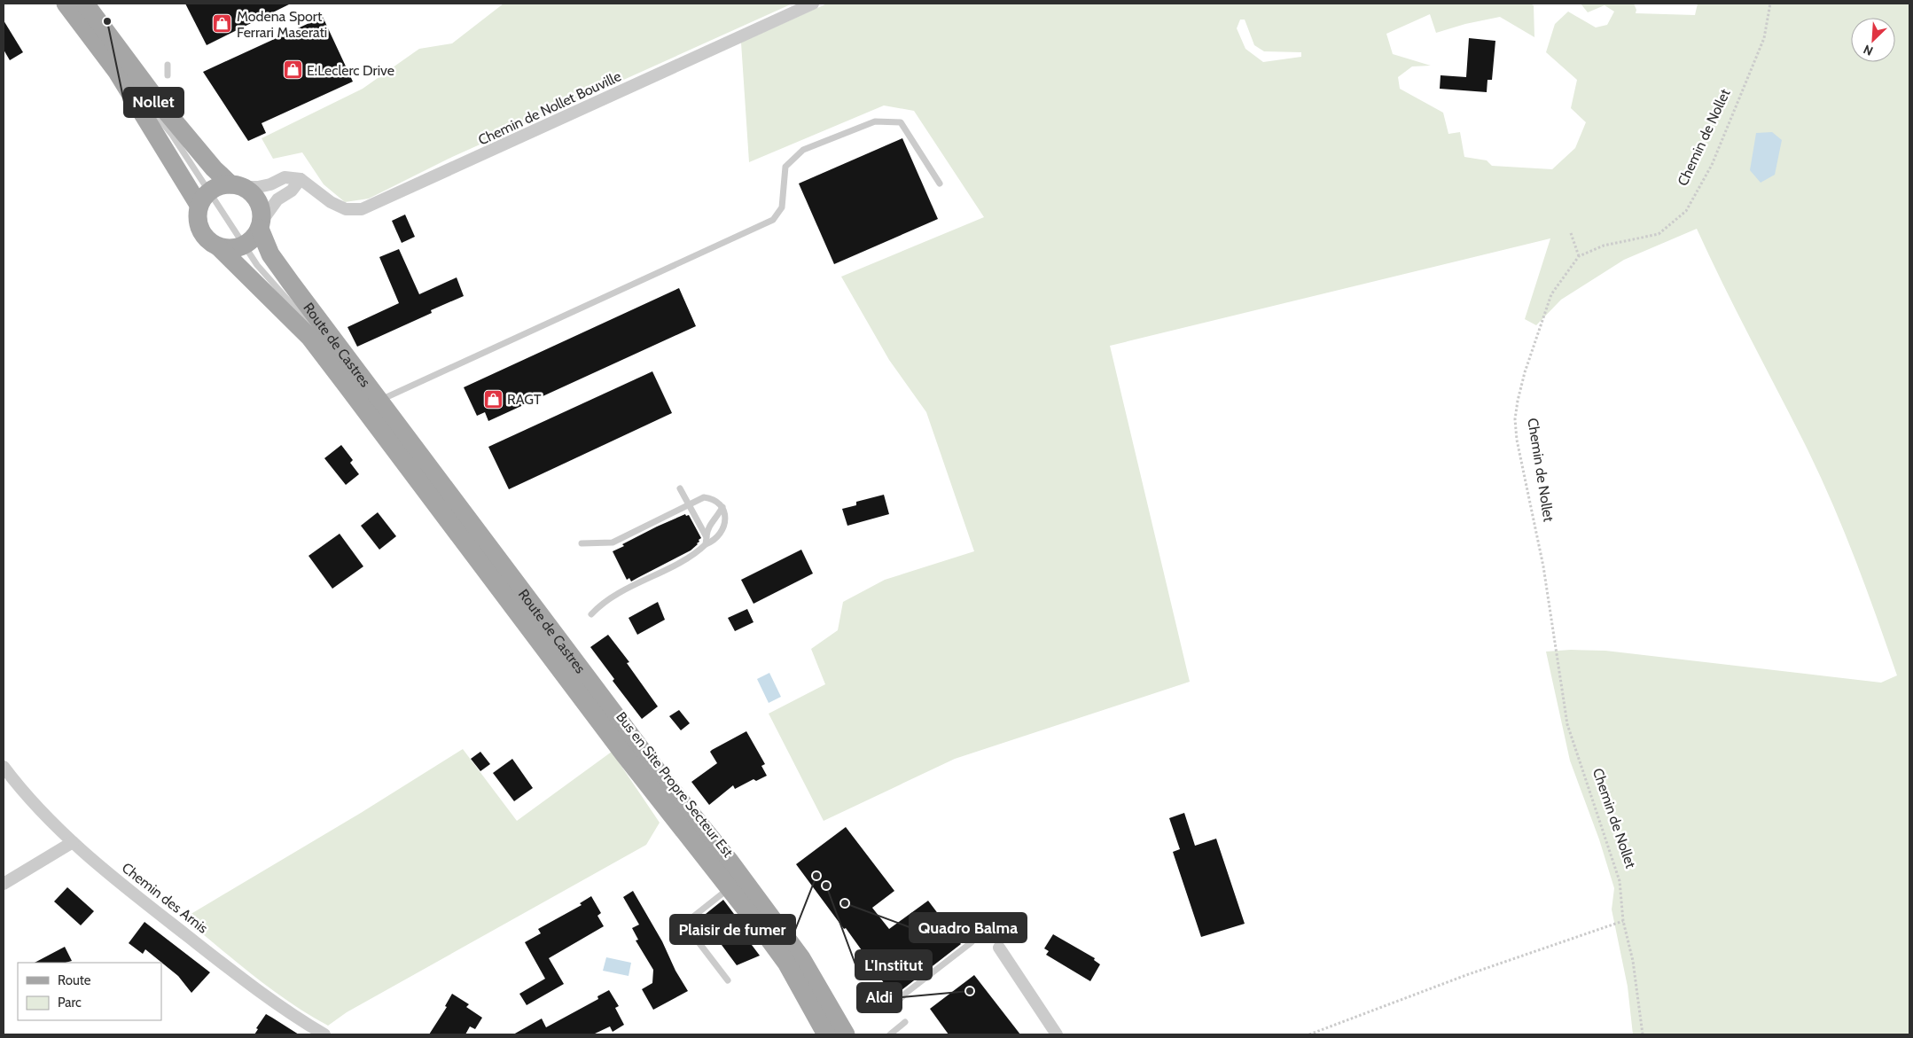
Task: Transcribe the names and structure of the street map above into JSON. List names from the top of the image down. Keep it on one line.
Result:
{"streets":{"main road":["Route de Castres"],"street":["Chemin de Nollet Bouville","Chemin des Arnis"],"path":["Chemin de Nollet"]},"places":{"other":["Nollet","Plaisir de fumer","L'Institut","Quadro Balma","Aldi"],"shop":["Modena Sport Ferrari Maserati","E.Leclerc Drive","RAGT"]},"legend":["Route","Parc"],"north":"bottom left"}
